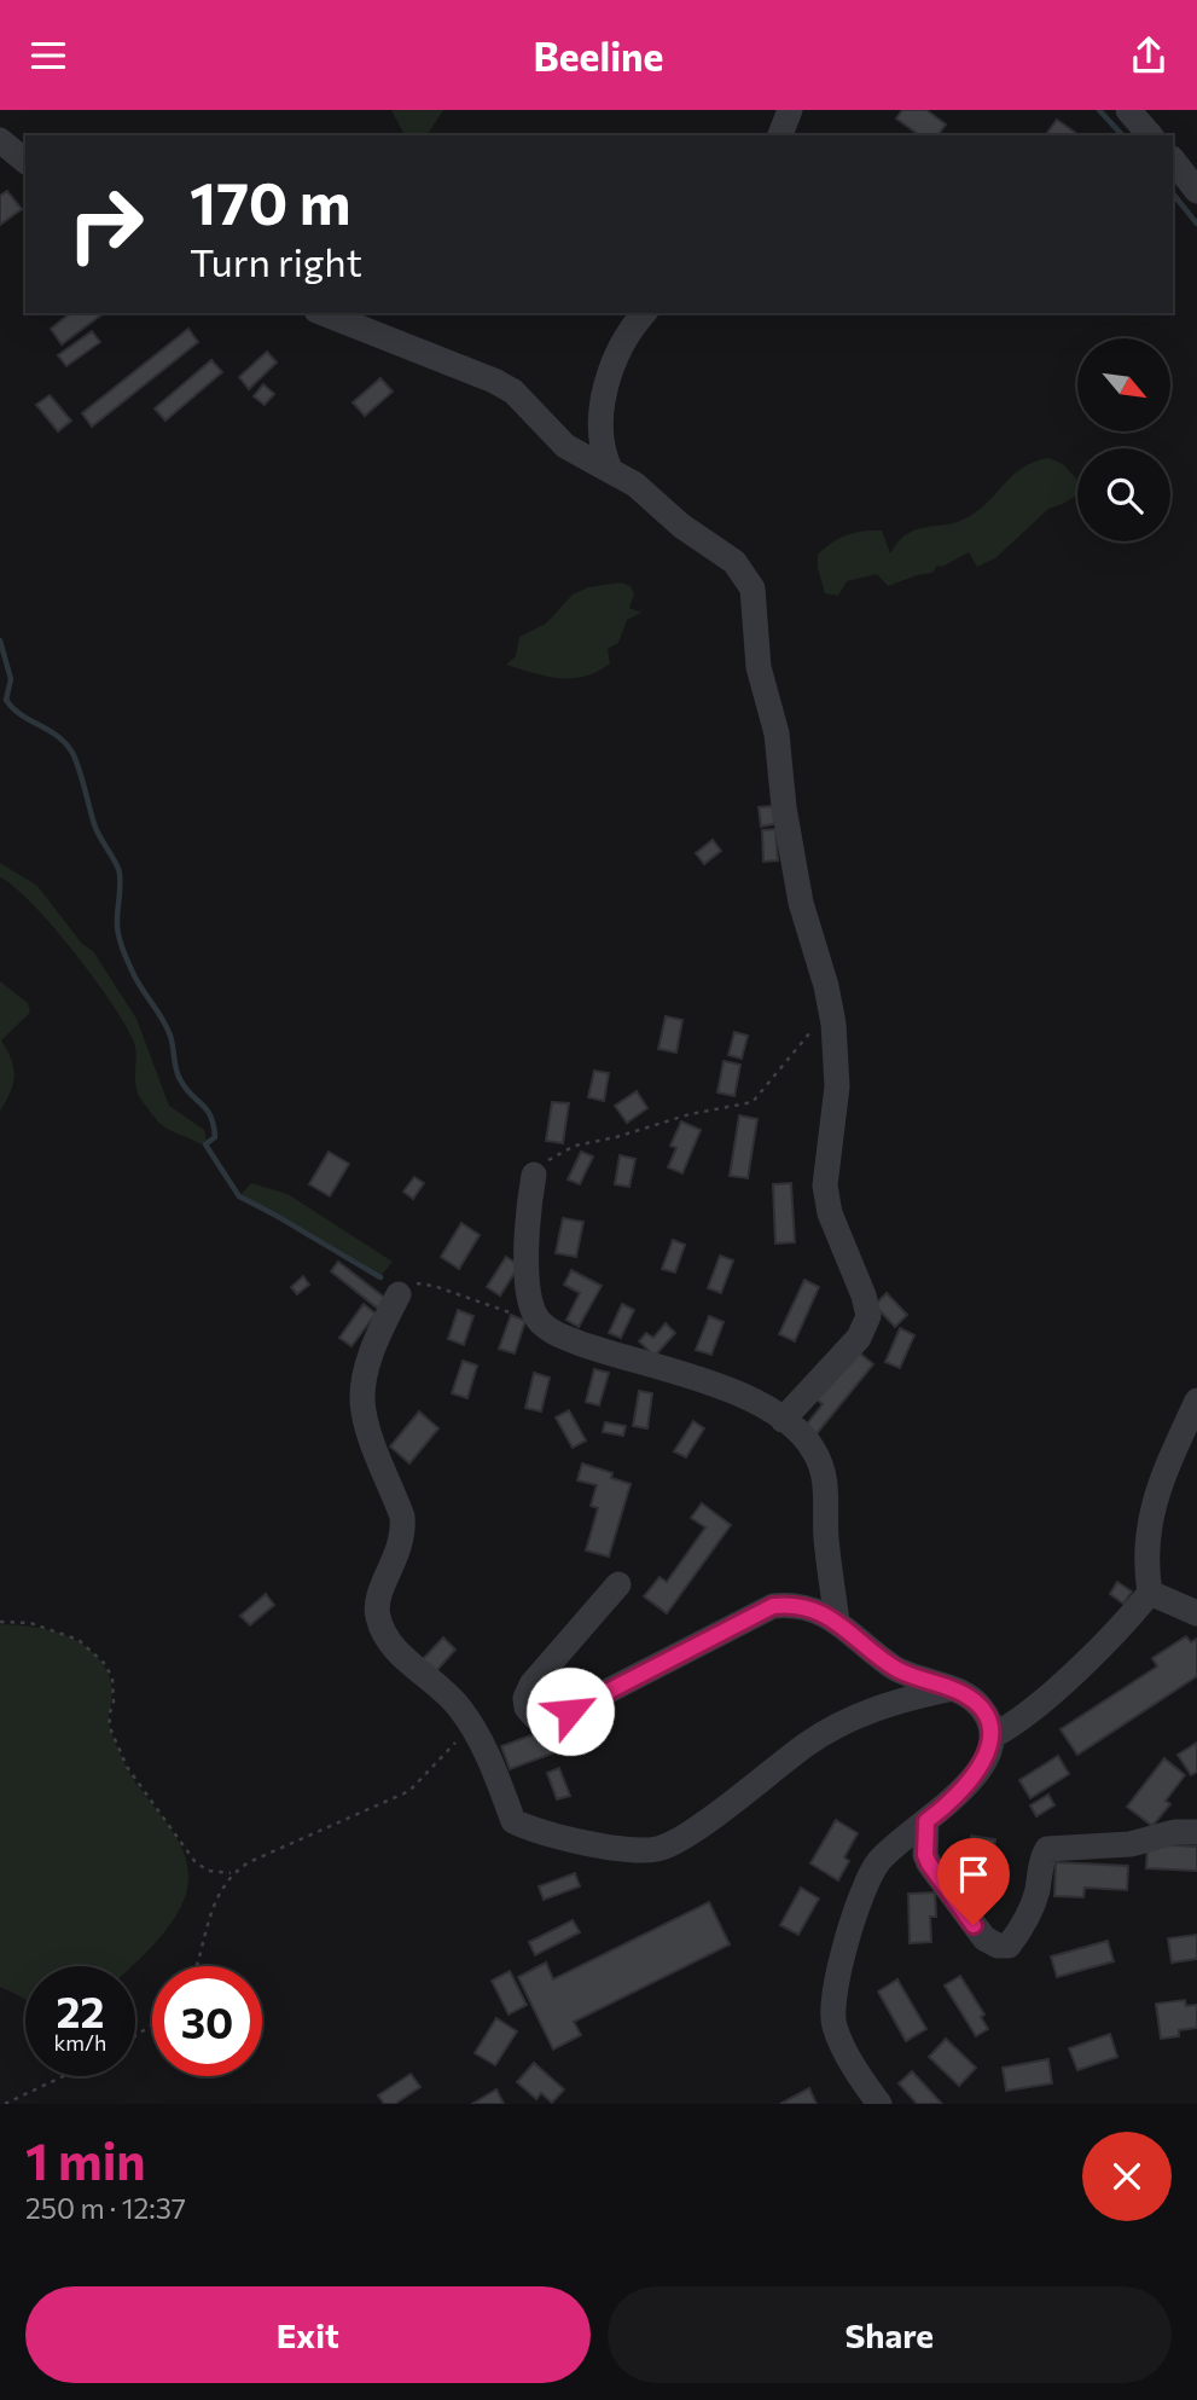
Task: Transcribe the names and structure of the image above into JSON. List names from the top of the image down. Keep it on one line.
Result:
{"north":"bottom right","page":{"header":"Beeline","turn":["170 m","Turn right"],"speed":"22 km/h","limit":"30","heading":["1 min","250 m · 12:37"],"buttons":["Exit","Share"]}}
